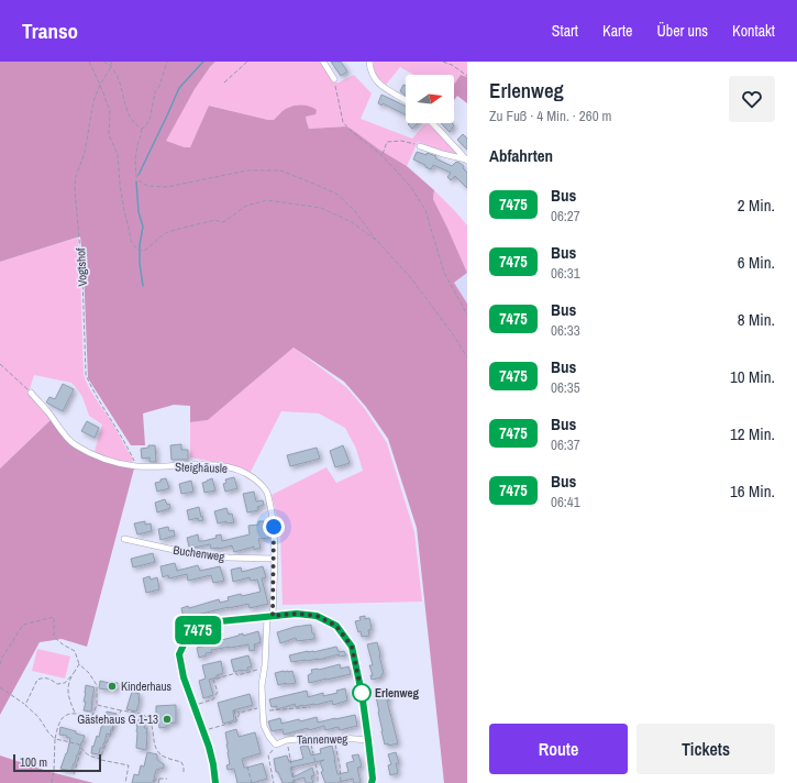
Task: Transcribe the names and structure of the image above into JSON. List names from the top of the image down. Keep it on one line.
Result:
{"streets":{"street":["Steighäusle","Buchenweg","Tannenweg"],"path":["Vogtshof"]},"crossings":[["Vogtshof","Steighäusle"],["Steighäusle","Buchenweg"],["Steighäusle","Tannenweg"]],"places":["Kinderhaus","Erlenweg","Gästehaus G 1-13"],"lines":["bus line 7475"],"scale_bar":"100 m","north":"right","page":{"header":"Transo","nav":["Start","Karte","Über uns","Kontakt"],"on_map":"7475","heading":[["Erlenweg","Zu Fuß · 4 Min. · 260 m"],"Abfahrten"],"list":[{"mark":"7475","name":"Bus","note":"06:27","value":"2 Min."},{"mark":"7475","name":"Bus","note":"06:31","value":"6 Min."},{"mark":"7475","name":"Bus","note":"06:33","value":"8 Min."},{"mark":"7475","name":"Bus","note":"06:35","value":"10 Min."},{"mark":"7475","name":"Bus","note":"06:37","value":"12 Min."},{"mark":"7475","name":"Bus","note":"06:41","value":"16 Min."}],"buttons":["Route","Tickets"],"scale":"100 m"}}
